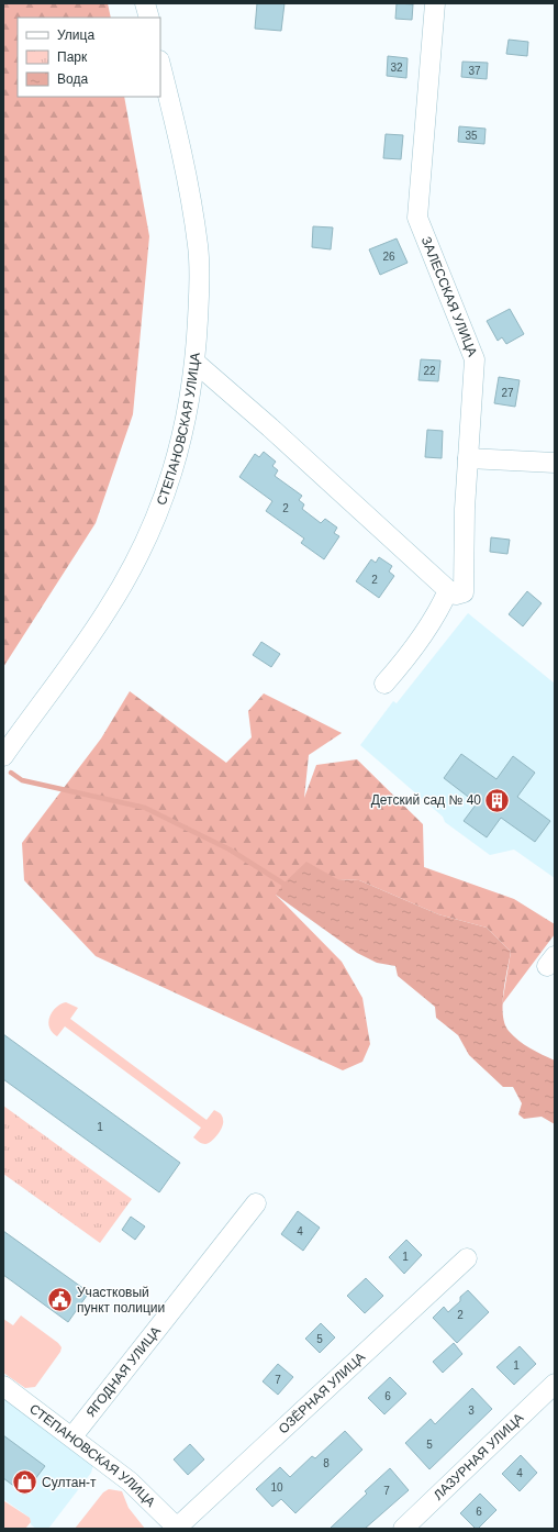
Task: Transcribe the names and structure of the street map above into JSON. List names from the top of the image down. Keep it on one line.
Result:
{"streets":{"street":["ЗАЛЕССКАЯ УЛИЦА","СТЕПАНОВСКАЯ УЛИЦА","ЯГОДНАЯ УЛИЦА","ОЗЁРНАЯ УЛИЦА","ЛАЗУРНАЯ УЛИЦА"]},"crossings":[["СТЕПАНОВСКАЯ УЛИЦА","ЯГОДНАЯ УЛИЦА"],["СТЕПАНОВСКАЯ УЛИЦА","ОЗЁРНАЯ УЛИЦА"]],"places":{"building":["Детский сад № 40"],"public building":["Участковый пункт полиции"],"shop":["Султан-т"]},"house_numbers":["32","37","35","26","22","27","2","2","1","4","1","2","5","1","7","6","3","5","8","4","10","7","6"],"legend":["Улица","Парк","Вода"]}
